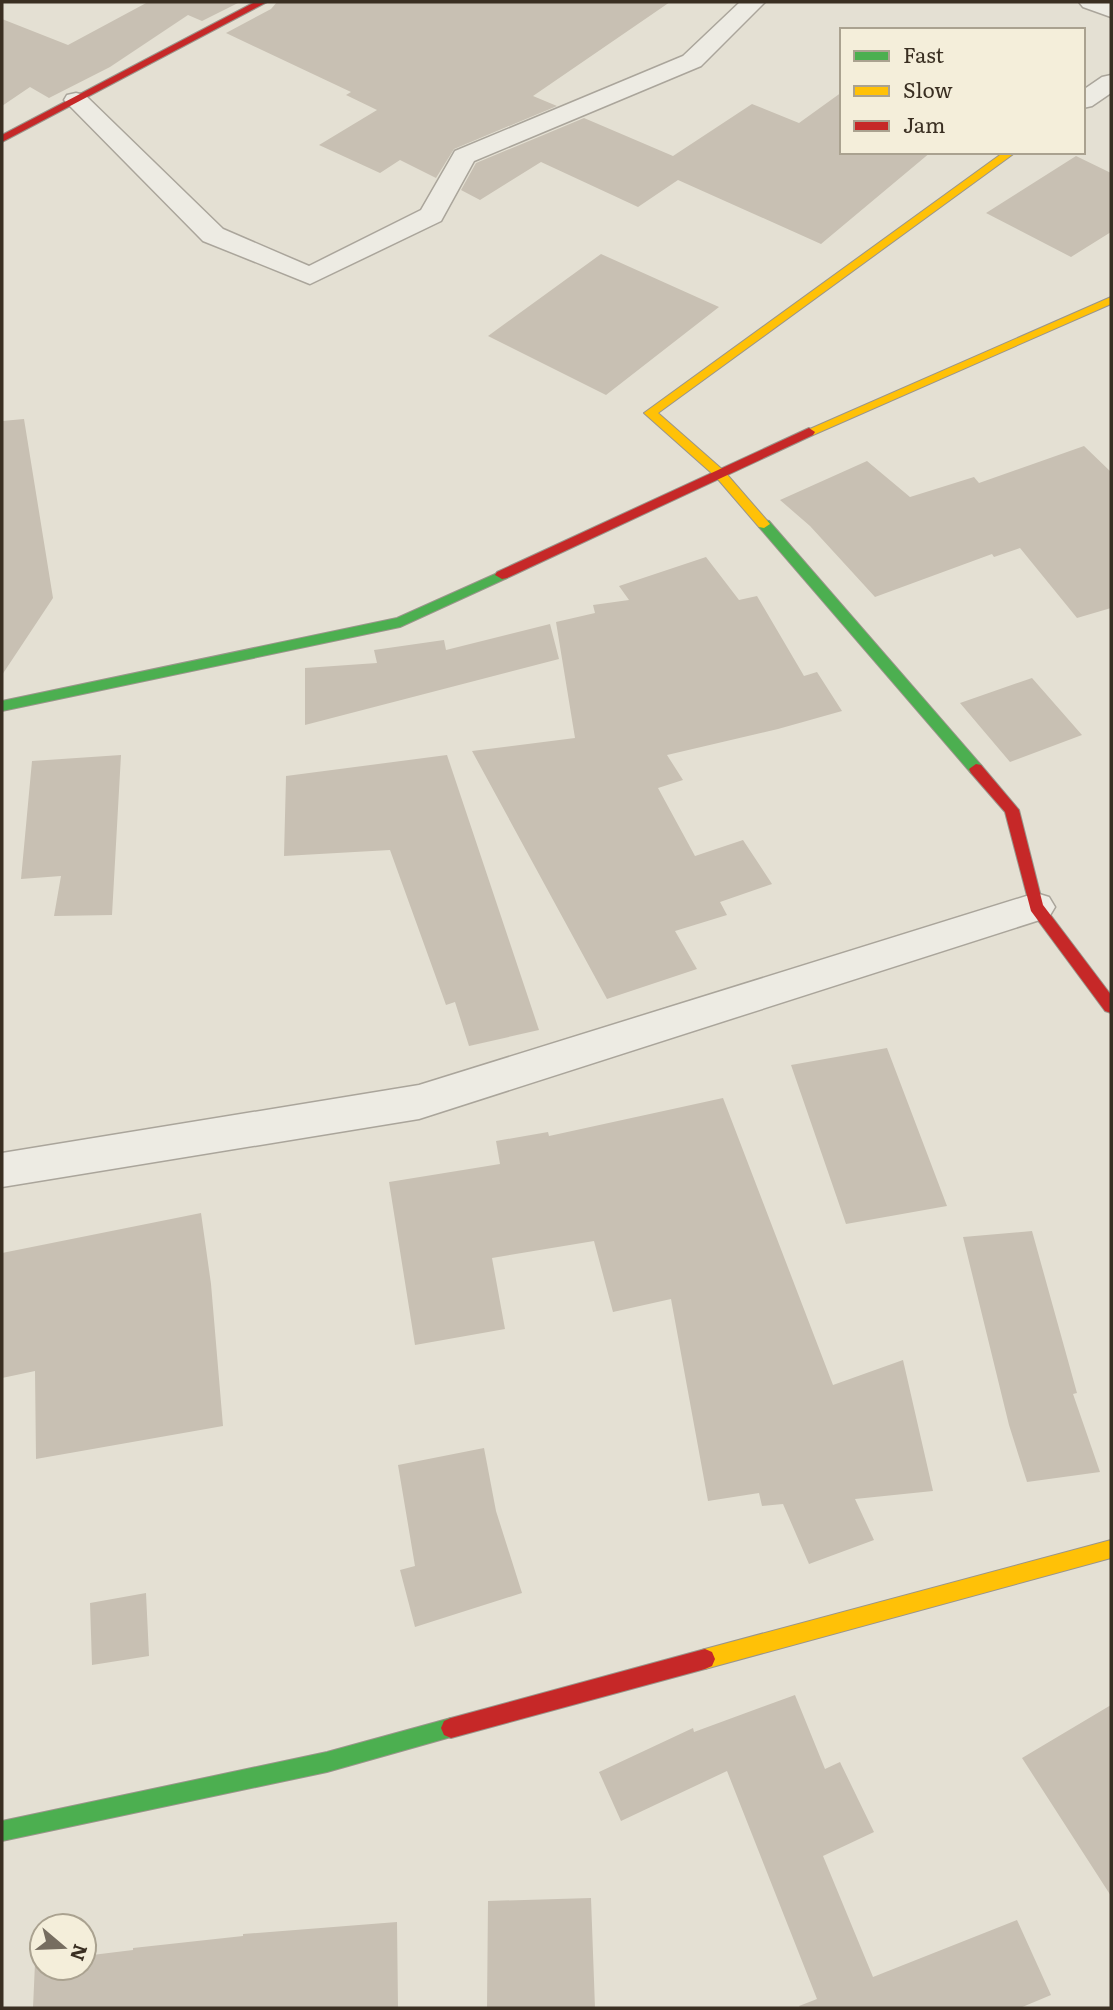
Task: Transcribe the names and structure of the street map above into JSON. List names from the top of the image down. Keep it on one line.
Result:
{"legend":["Fast","Slow","Jam"],"north":"right"}
